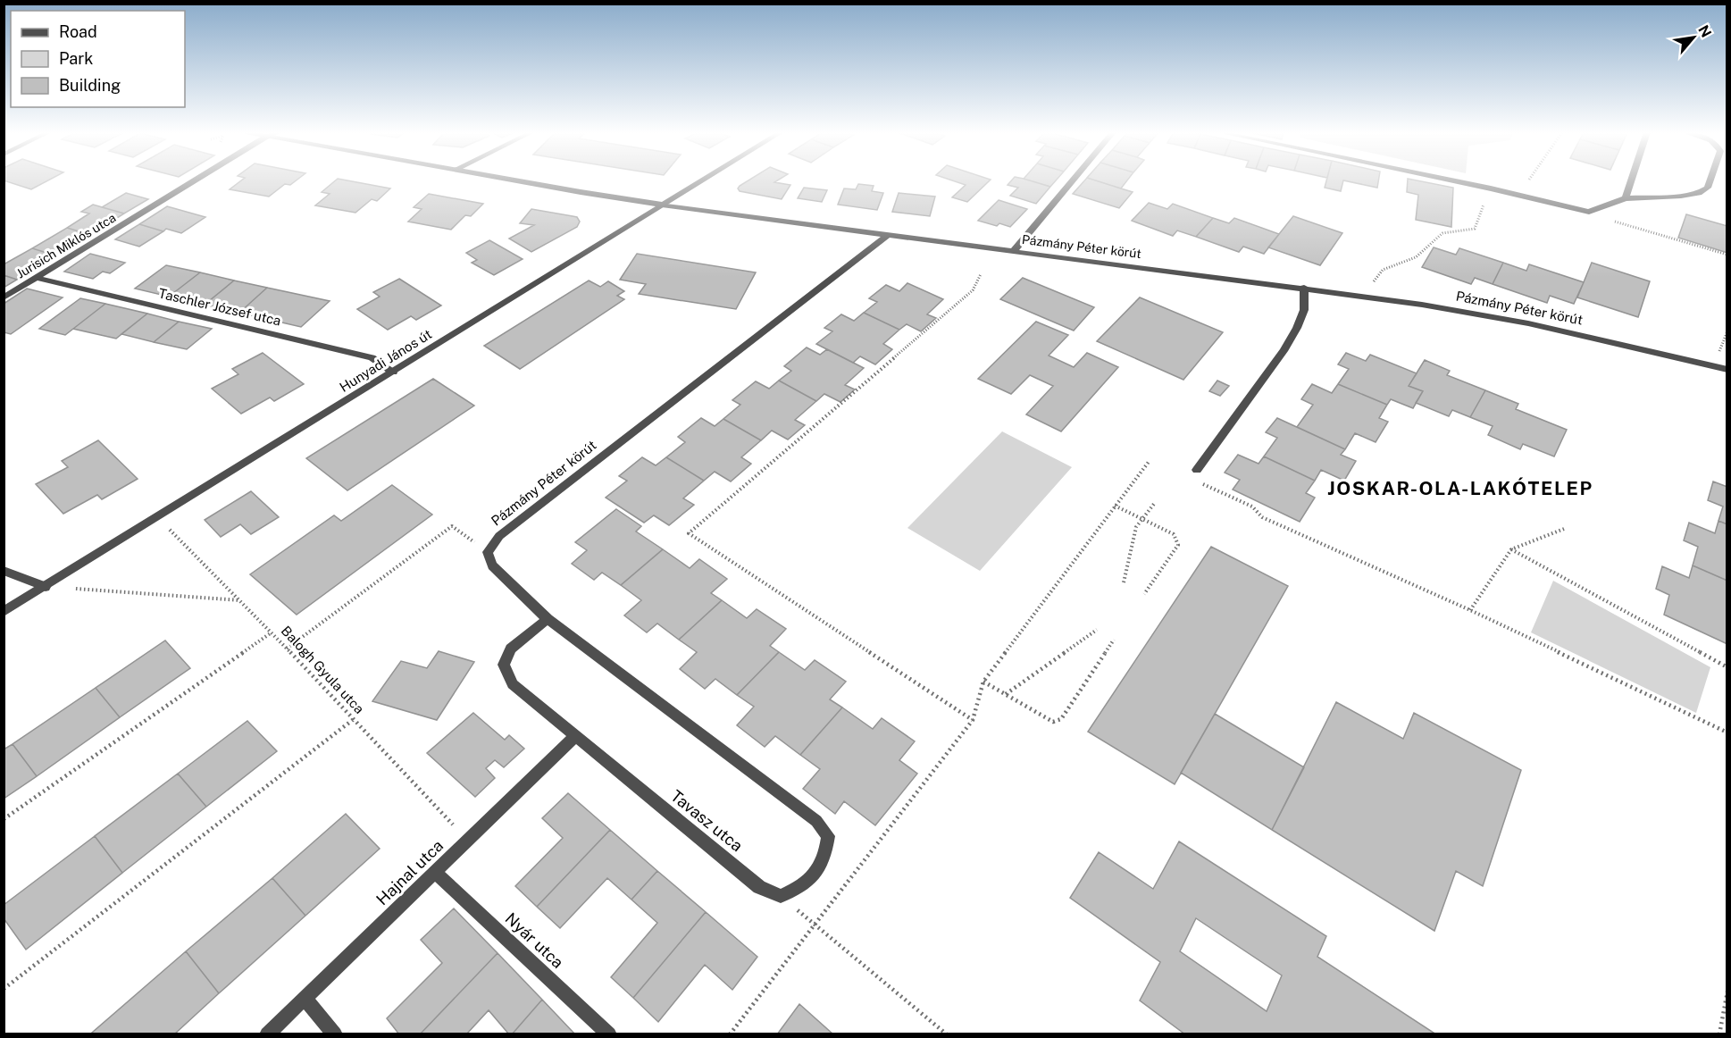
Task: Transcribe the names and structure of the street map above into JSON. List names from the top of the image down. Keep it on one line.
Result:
{"streets":{"street":["Jurisich Miklós utca","Pázmány Péter körút","Taschler József utca","Hunyadi János út","Tavasz utca","Hajnal utca","Nyár utca"],"path":["Balogh Gyula utca"]},"crossings":[["Jurisich Miklós utca","Taschler József utca"],["Pázmány Péter körút","Hunyadi János út"],["Taschler József utca","Hunyadi János út"],["Hunyadi János út","Balogh Gyula utca"],["Balogh Gyula utca","Hajnal utca"],["Tavasz utca","Hajnal utca"],["Hajnal utca","Nyár utca"]],"districts":["JOSKAR-OLA-LAKÓTELEP"],"legend":["Road","Park","Building"],"north":"top right"}
